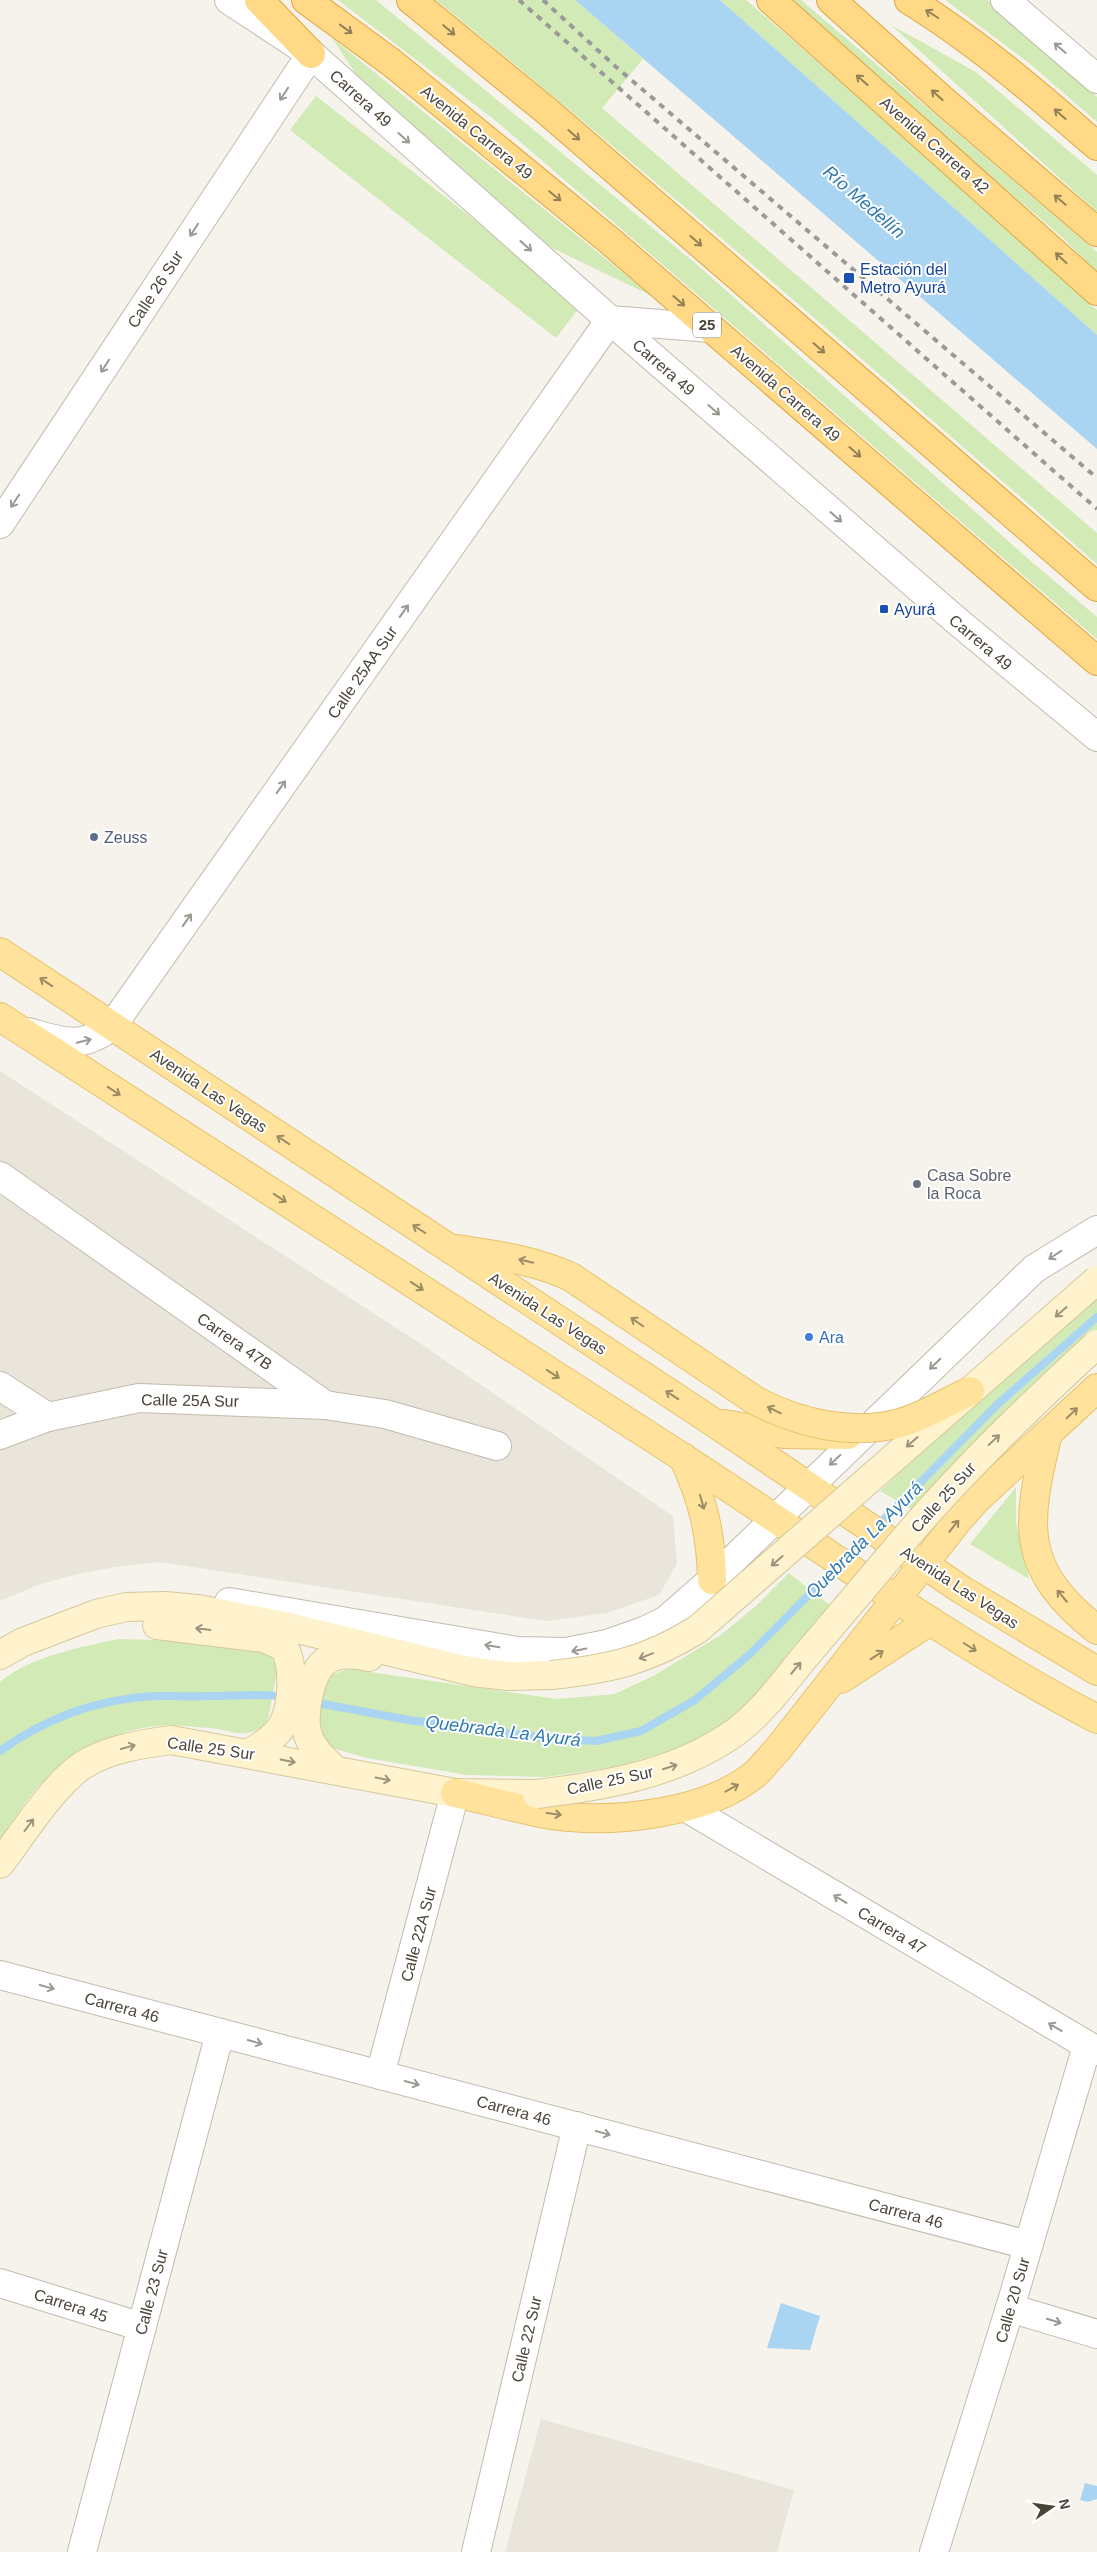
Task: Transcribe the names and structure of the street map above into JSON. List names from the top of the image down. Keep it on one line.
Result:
{"streets":{"highway":["Avenida Carrera 49","Avenida Carrera 42","25"],"main road":["Avenida Las Vegas","Calle 25 Sur"],"street":["Carrera 49","Calle 26 Sur","Calle 25AA Sur","Carrera 47B","Calle 25A Sur","Carrera 47","Calle 22A Sur","Carrera 46","Calle 23 Sur","Calle 20 Sur","Carrera 45","Calle 22 Sur"]},"crossings":[["Carrera 49","Calle 26 Sur"],["Carrera 49","Calle 25AA Sur"],["Calle 25AA Sur","Avenida Las Vegas"],["Carrera 47B","Calle 25A Sur"],["Calle 25 Sur","Calle 22A Sur"],["Carrera 47","Calle 20 Sur"],["Calle 22A Sur","Carrera 46"],["Carrera 46","Calle 23 Sur"],["Carrera 46","Calle 20 Sur"],["Carrera 46","Calle 22 Sur"],["Calle 23 Sur","Carrera 45"]],"one_way":["Carrera 49","Calle 26 Sur","Calle 25AA Sur","Carrera 47","Carrera 46"],"water":["Río Medellín","Quebrada La Ayurá"],"places":{"transit":["Estación del Metro Ayurá","Ayurá"],"other":["Zeuss","Casa Sobre la Roca","Ara"]},"north":"right"}
